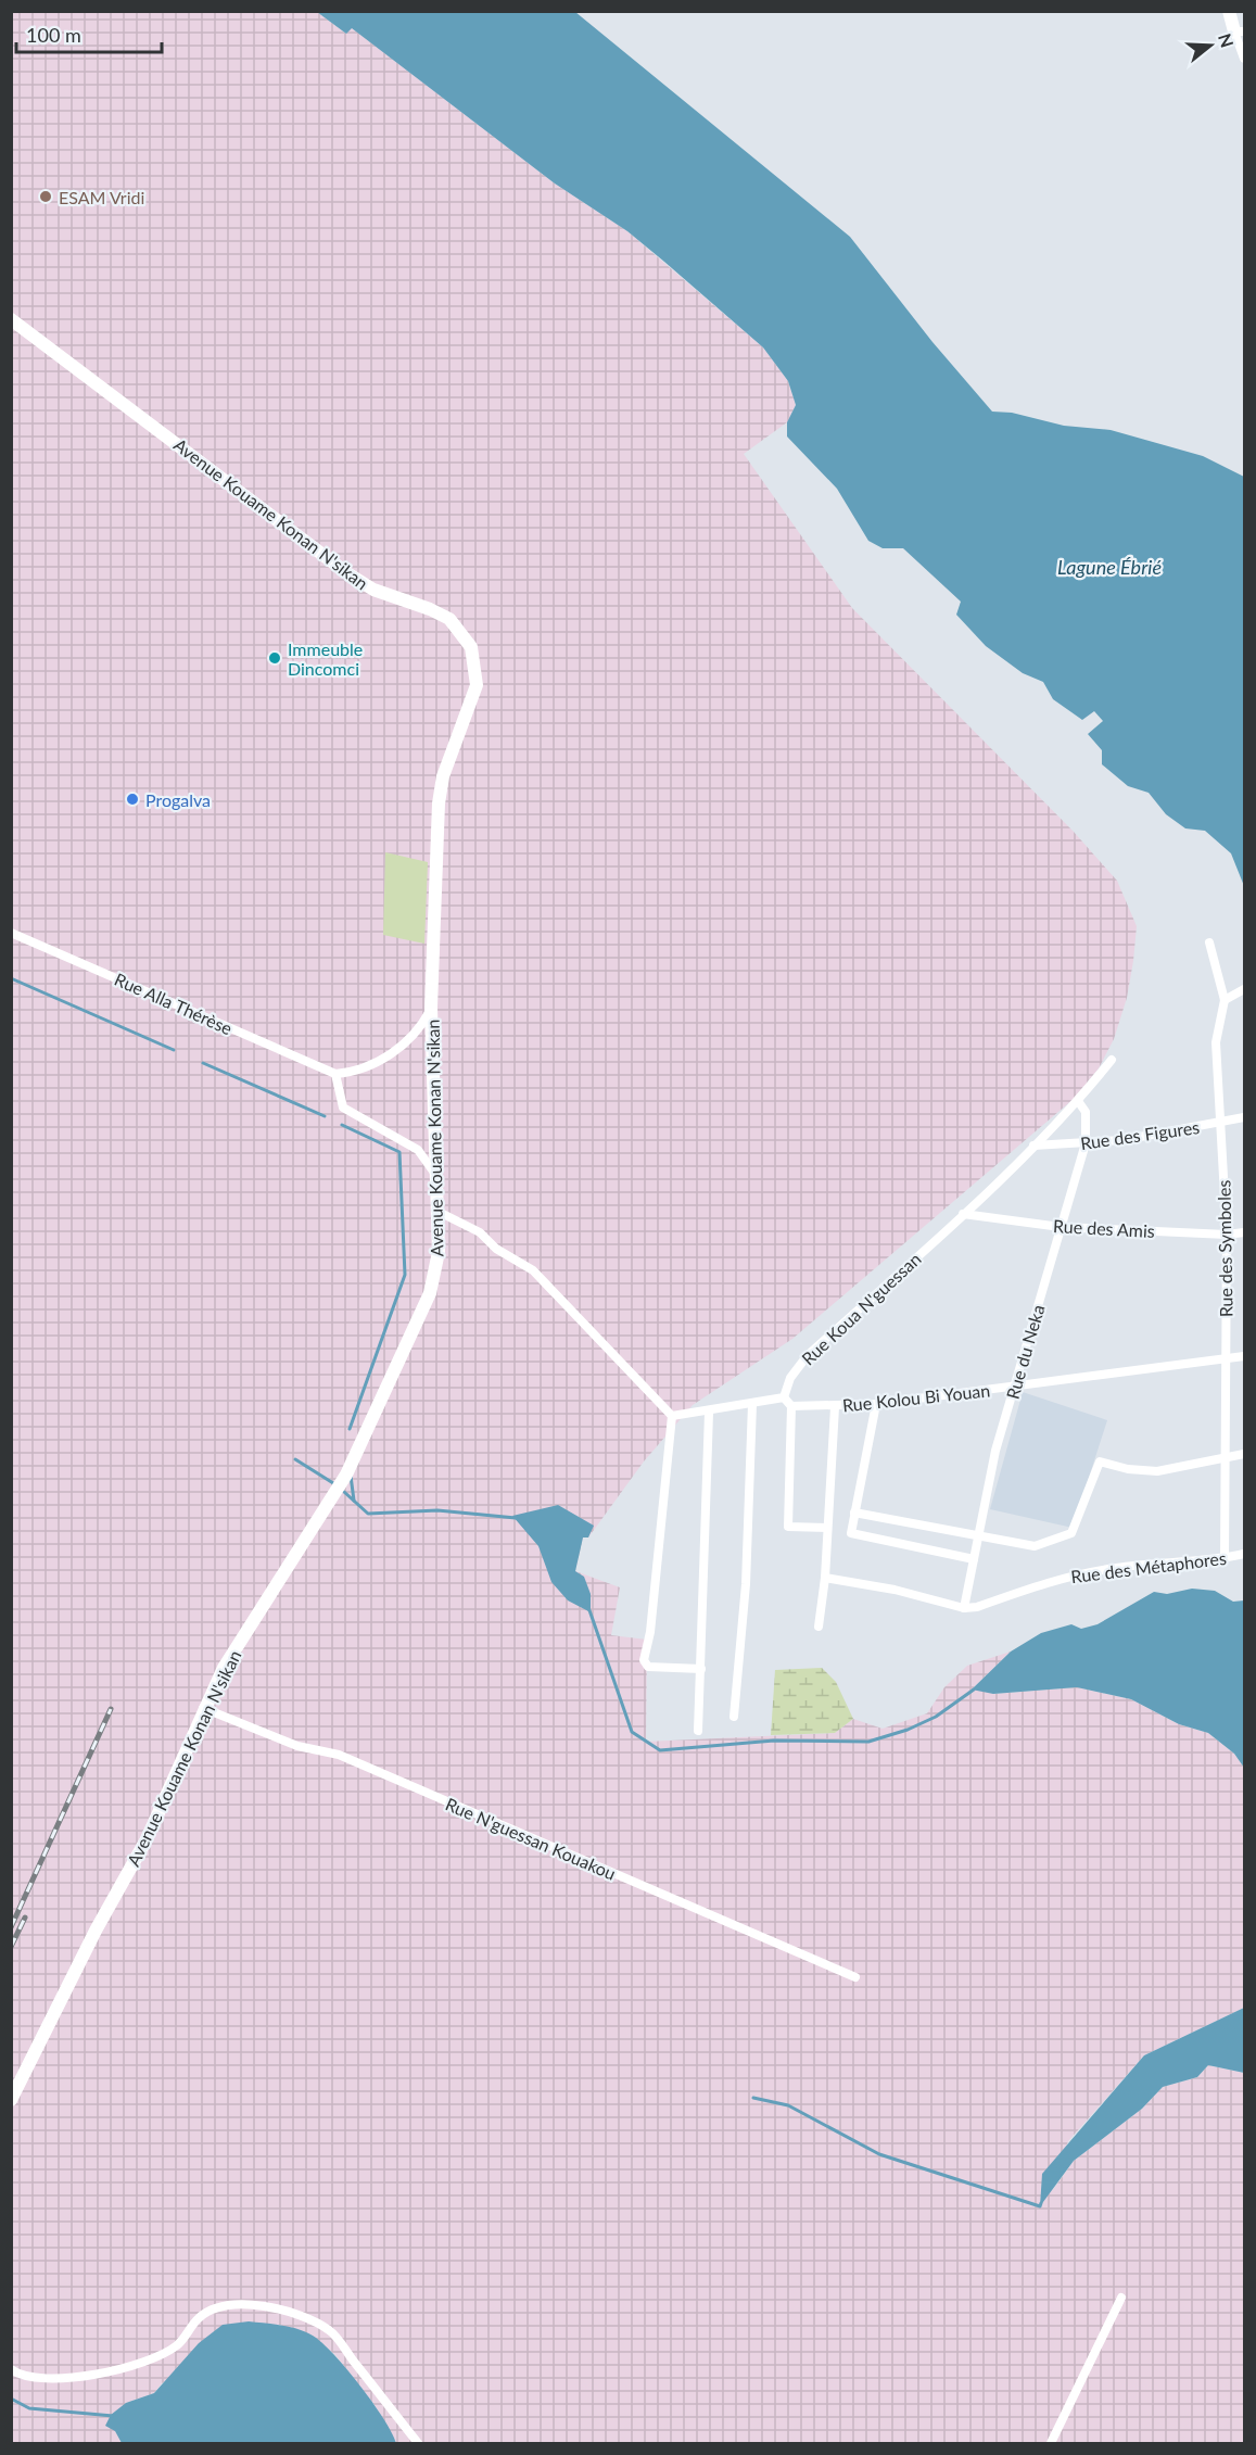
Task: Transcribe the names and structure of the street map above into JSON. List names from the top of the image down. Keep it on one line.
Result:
{"streets":{"street":["Avenue Kouame Konan N'sikan","Rue Alla Thérèse","Rue des Figures","Rue des Amis","Rue des Symboles","Rue Koua N'guessan","Rue du Neka","Rue Kolou Bi Youan","Rue des Métaphores","Rue N'guessan Kouakou"]},"crossings":[["Avenue Kouame Konan N'sikan","Rue N'guessan Kouakou"],["Rue des Figures","Rue des Symboles"],["Rue des Figures","Rue Koua N'guessan"],["Rue des Figures","Rue du Neka"],["Rue des Amis","Rue des Symboles"],["Rue des Amis","Rue Koua N'guessan"],["Rue des Amis","Rue du Neka"],["Rue des Symboles","Rue Kolou Bi Youan"],["Rue des Symboles","Rue des Métaphores"],["Rue Koua N'guessan","Rue du Neka"],["Rue du Neka","Rue Kolou Bi Youan"],["Rue du Neka","Rue des Métaphores"]],"water":["Lagune Ébrié"],"places":["ESAM Vridi","Immeuble Dincomci","Progalva"],"scale_bar":"100 m","north":"right"}
